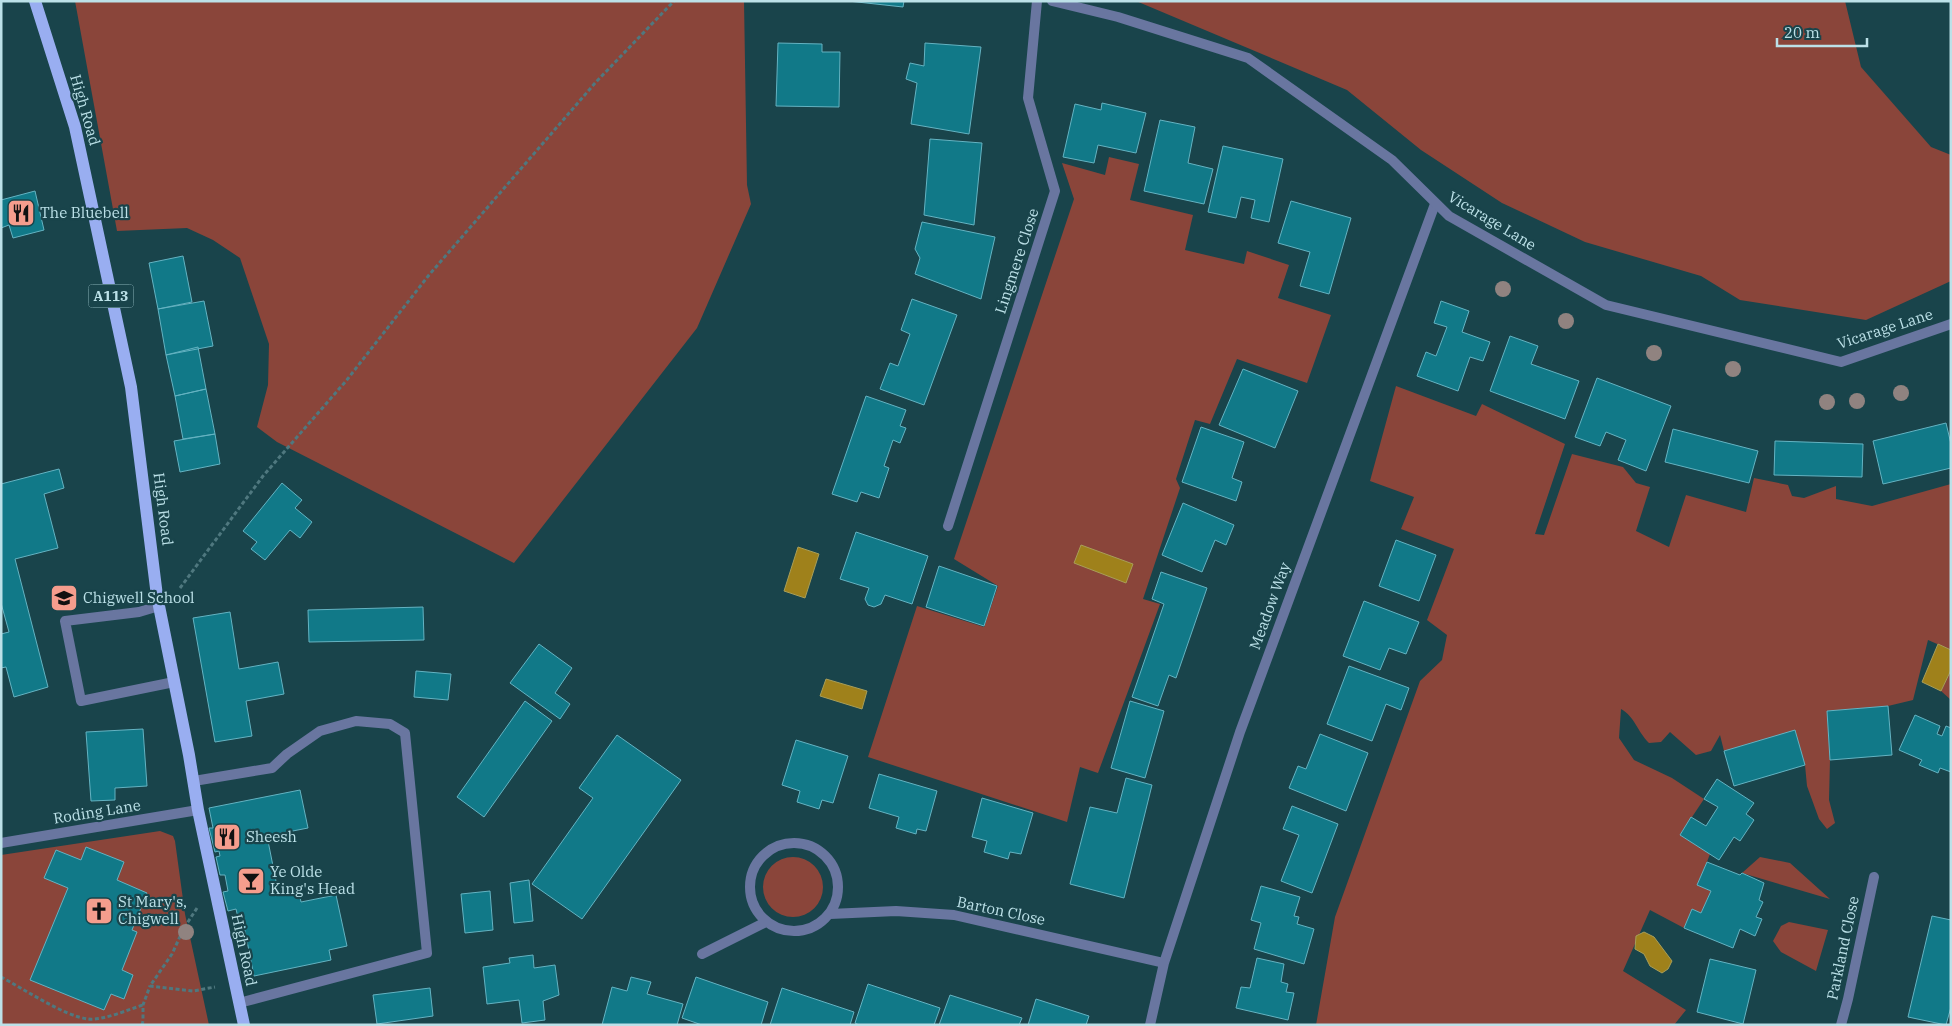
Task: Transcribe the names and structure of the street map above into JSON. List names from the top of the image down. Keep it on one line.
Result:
{"streets":{"main road":["High Road","A113"],"street":["Vicarage Lane","Lingmere Close","Meadow Way","Roding Lane","Barton Close","Parkland Close"]},"crossings":[["High Road","Roding Lane"],["Vicarage Lane","Meadow Way"],["Meadow Way","Barton Close"]],"places":{"restaurant":["The Bluebell","Sheesh"],"school or university":["Chigwell School"],"bar":["Ye Olde King's Head"],"church":["St Mary's, Chigwell"]},"scale_bar":"20 m"}
